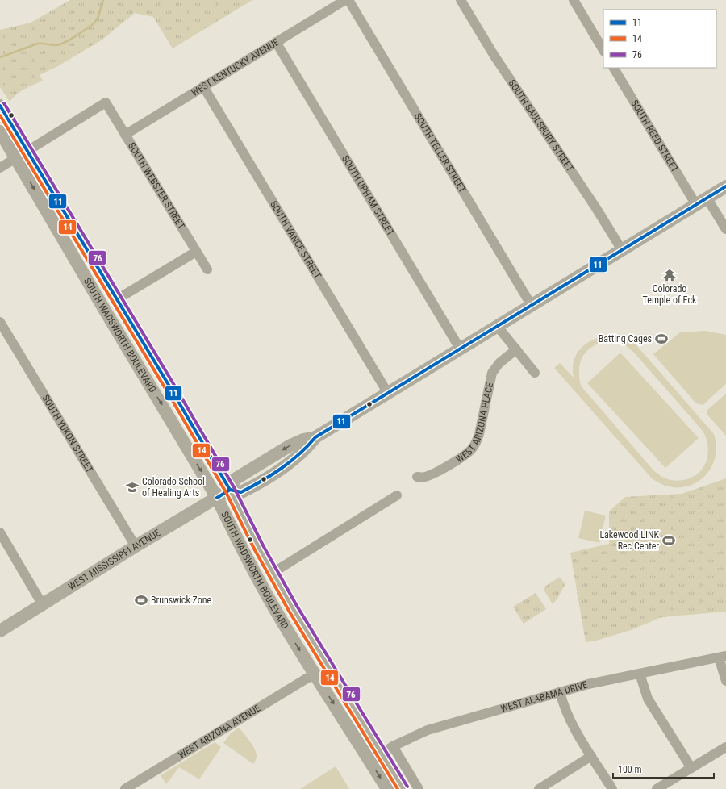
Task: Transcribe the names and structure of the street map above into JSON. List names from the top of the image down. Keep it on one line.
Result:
{"streets":{"main road":["SOUTH WADSWORTH BOULEVARD","WEST MISSISSIPPI AVENUE"],"street":["WEST KENTUCKY AVENUE","SOUTH SAULSBURY STREET","SOUTH REED STREET","SOUTH TELLER STREET","SOUTH WEBSTER STREET","SOUTH UPHAM STREET","SOUTH VANCE STREET","WEST ARIZONA PLACE","SOUTH YUKON STREET","WEST ALABAMA DRIVE","WEST ARIZONA AVENUE"]},"crossings":[["WEST KENTUCKY AVENUE","SOUTH WEBSTER STREET"],["WEST KENTUCKY AVENUE","SOUTH UPHAM STREET"],["WEST KENTUCKY AVENUE","SOUTH VANCE STREET"],["SOUTH WEBSTER STREET","SOUTH WADSWORTH BOULEVARD"],["SOUTH WADSWORTH BOULEVARD","WEST MISSISSIPPI AVENUE"],["SOUTH WADSWORTH BOULEVARD","WEST ALABAMA DRIVE"],["SOUTH WADSWORTH BOULEVARD","WEST ARIZONA AVENUE"],["SOUTH YUKON STREET","WEST MISSISSIPPI AVENUE"]],"places":{"temple":["Colorado Temple of Eck"],"sports":["Batting Cages","Lakewood LINK Rec Center","Brunswick Zone"],"school or university":["Colorado School of Healing Arts"]},"lines":["transit line 76","transit line 11","transit line 14"],"legend":["11","14","76"],"scale_bar":"100 m"}
